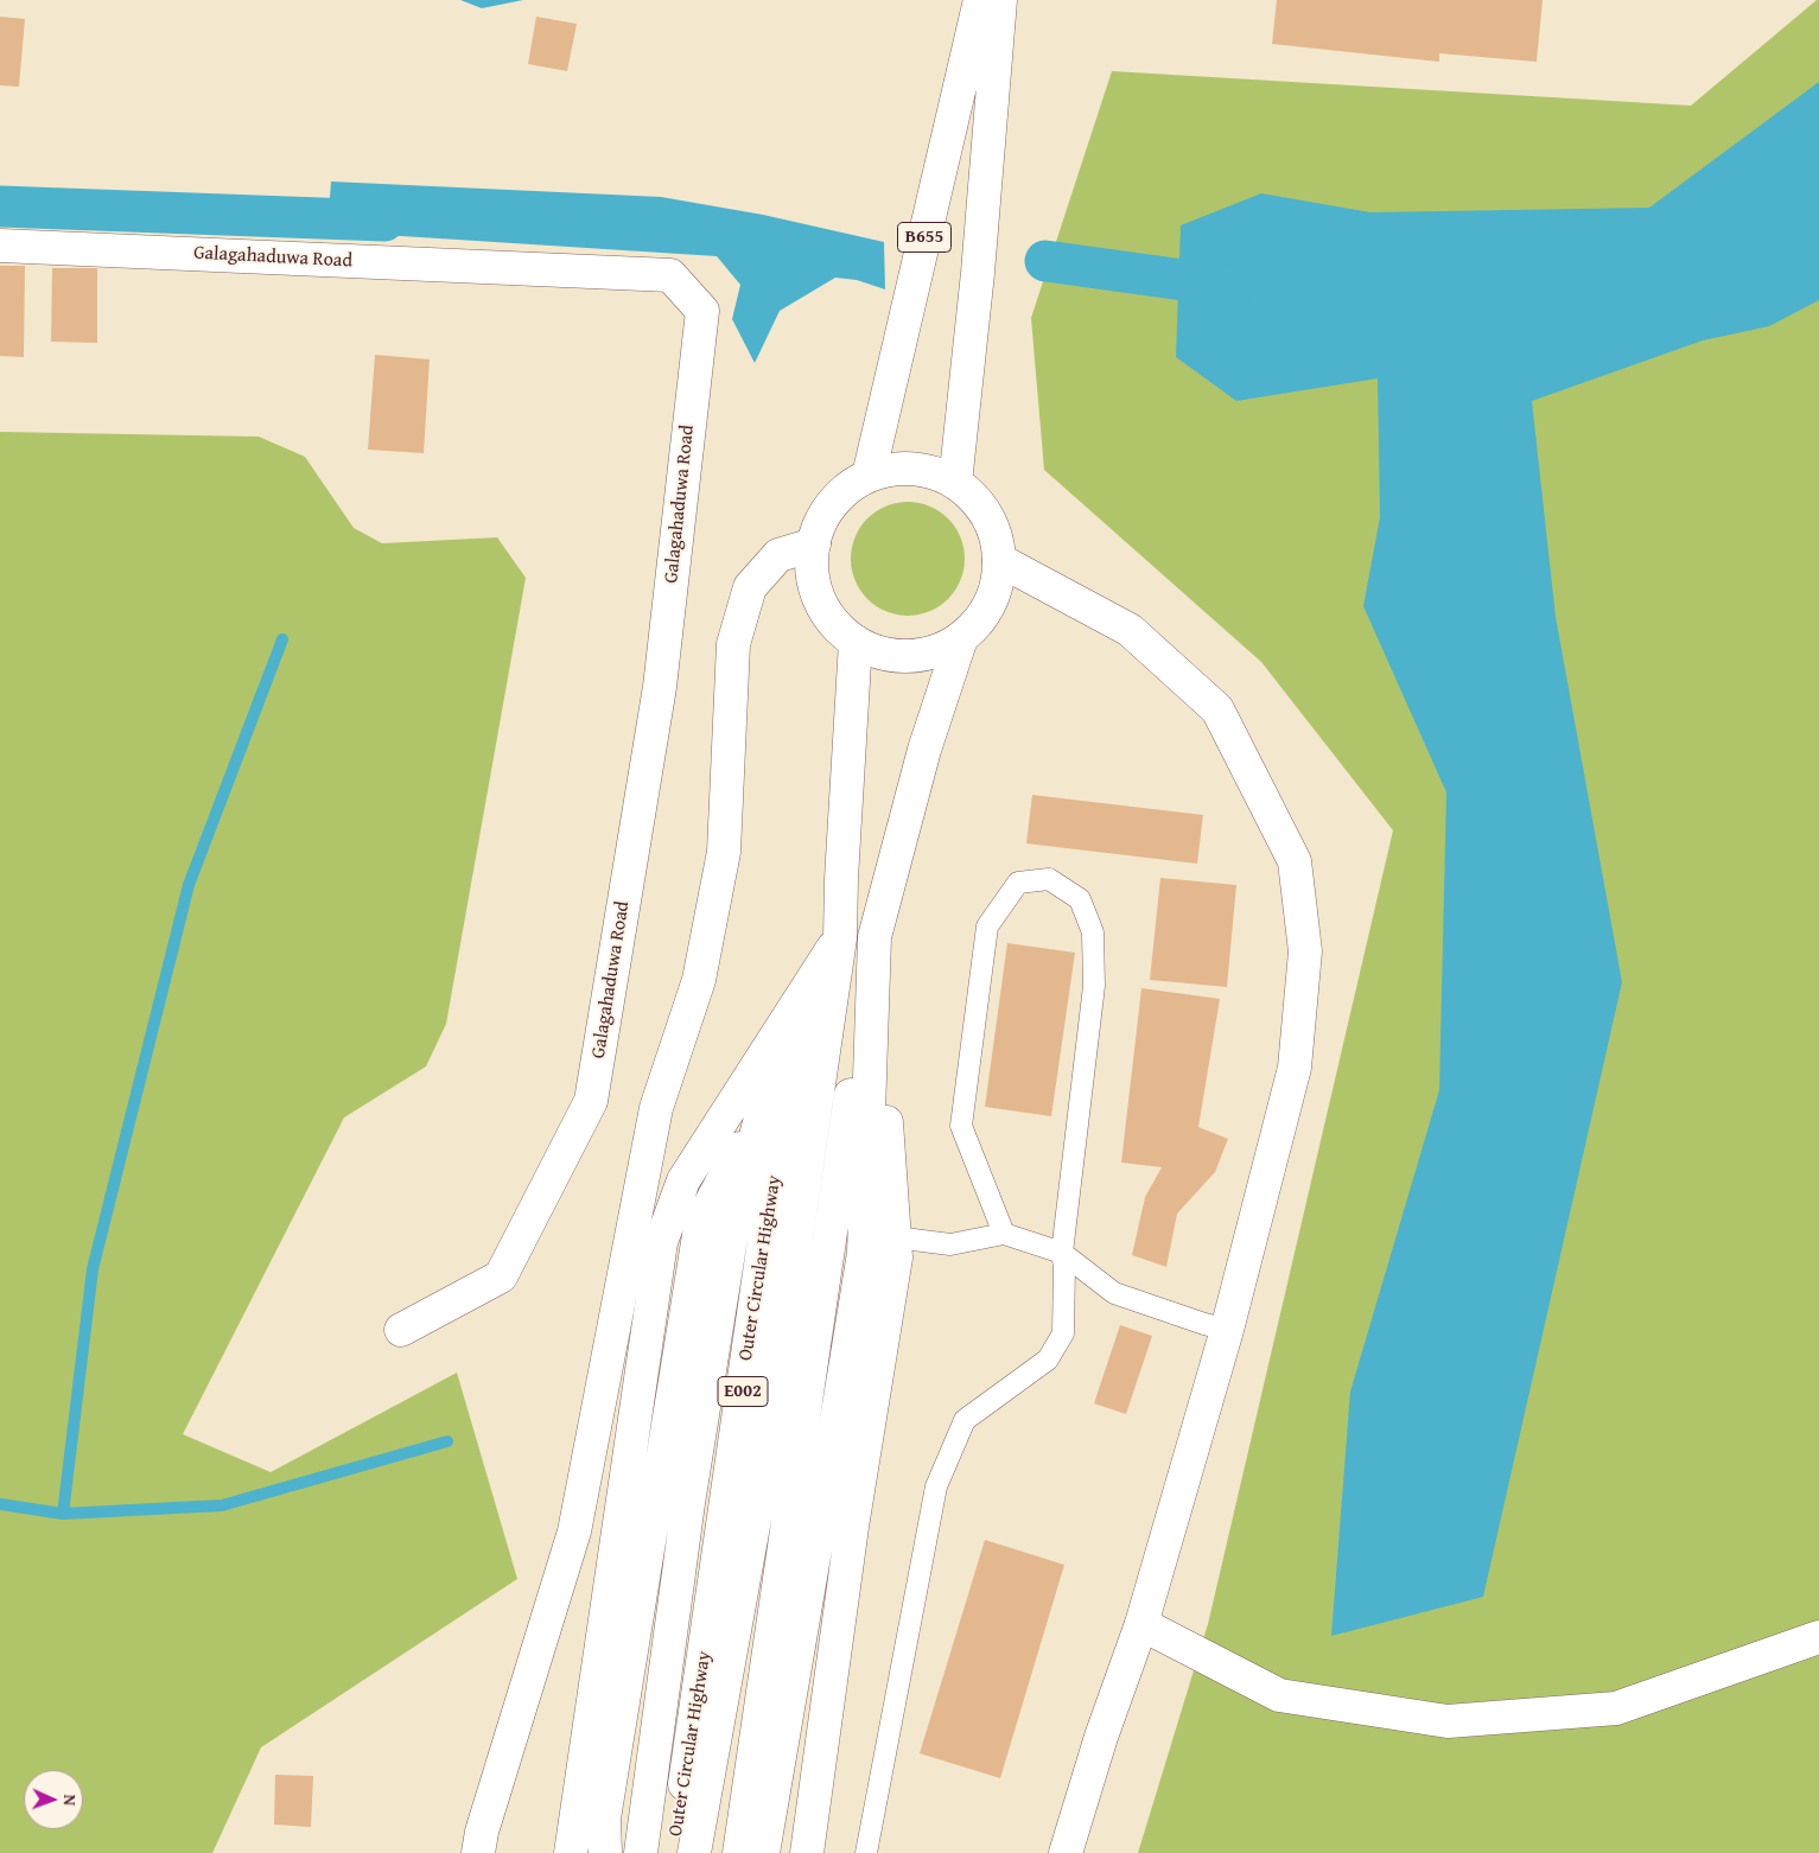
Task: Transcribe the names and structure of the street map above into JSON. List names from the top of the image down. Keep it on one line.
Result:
{"streets":{"main road":["B655","Galagahaduwa Road","Outer Circular Highway","E002"]},"north":"right"}
